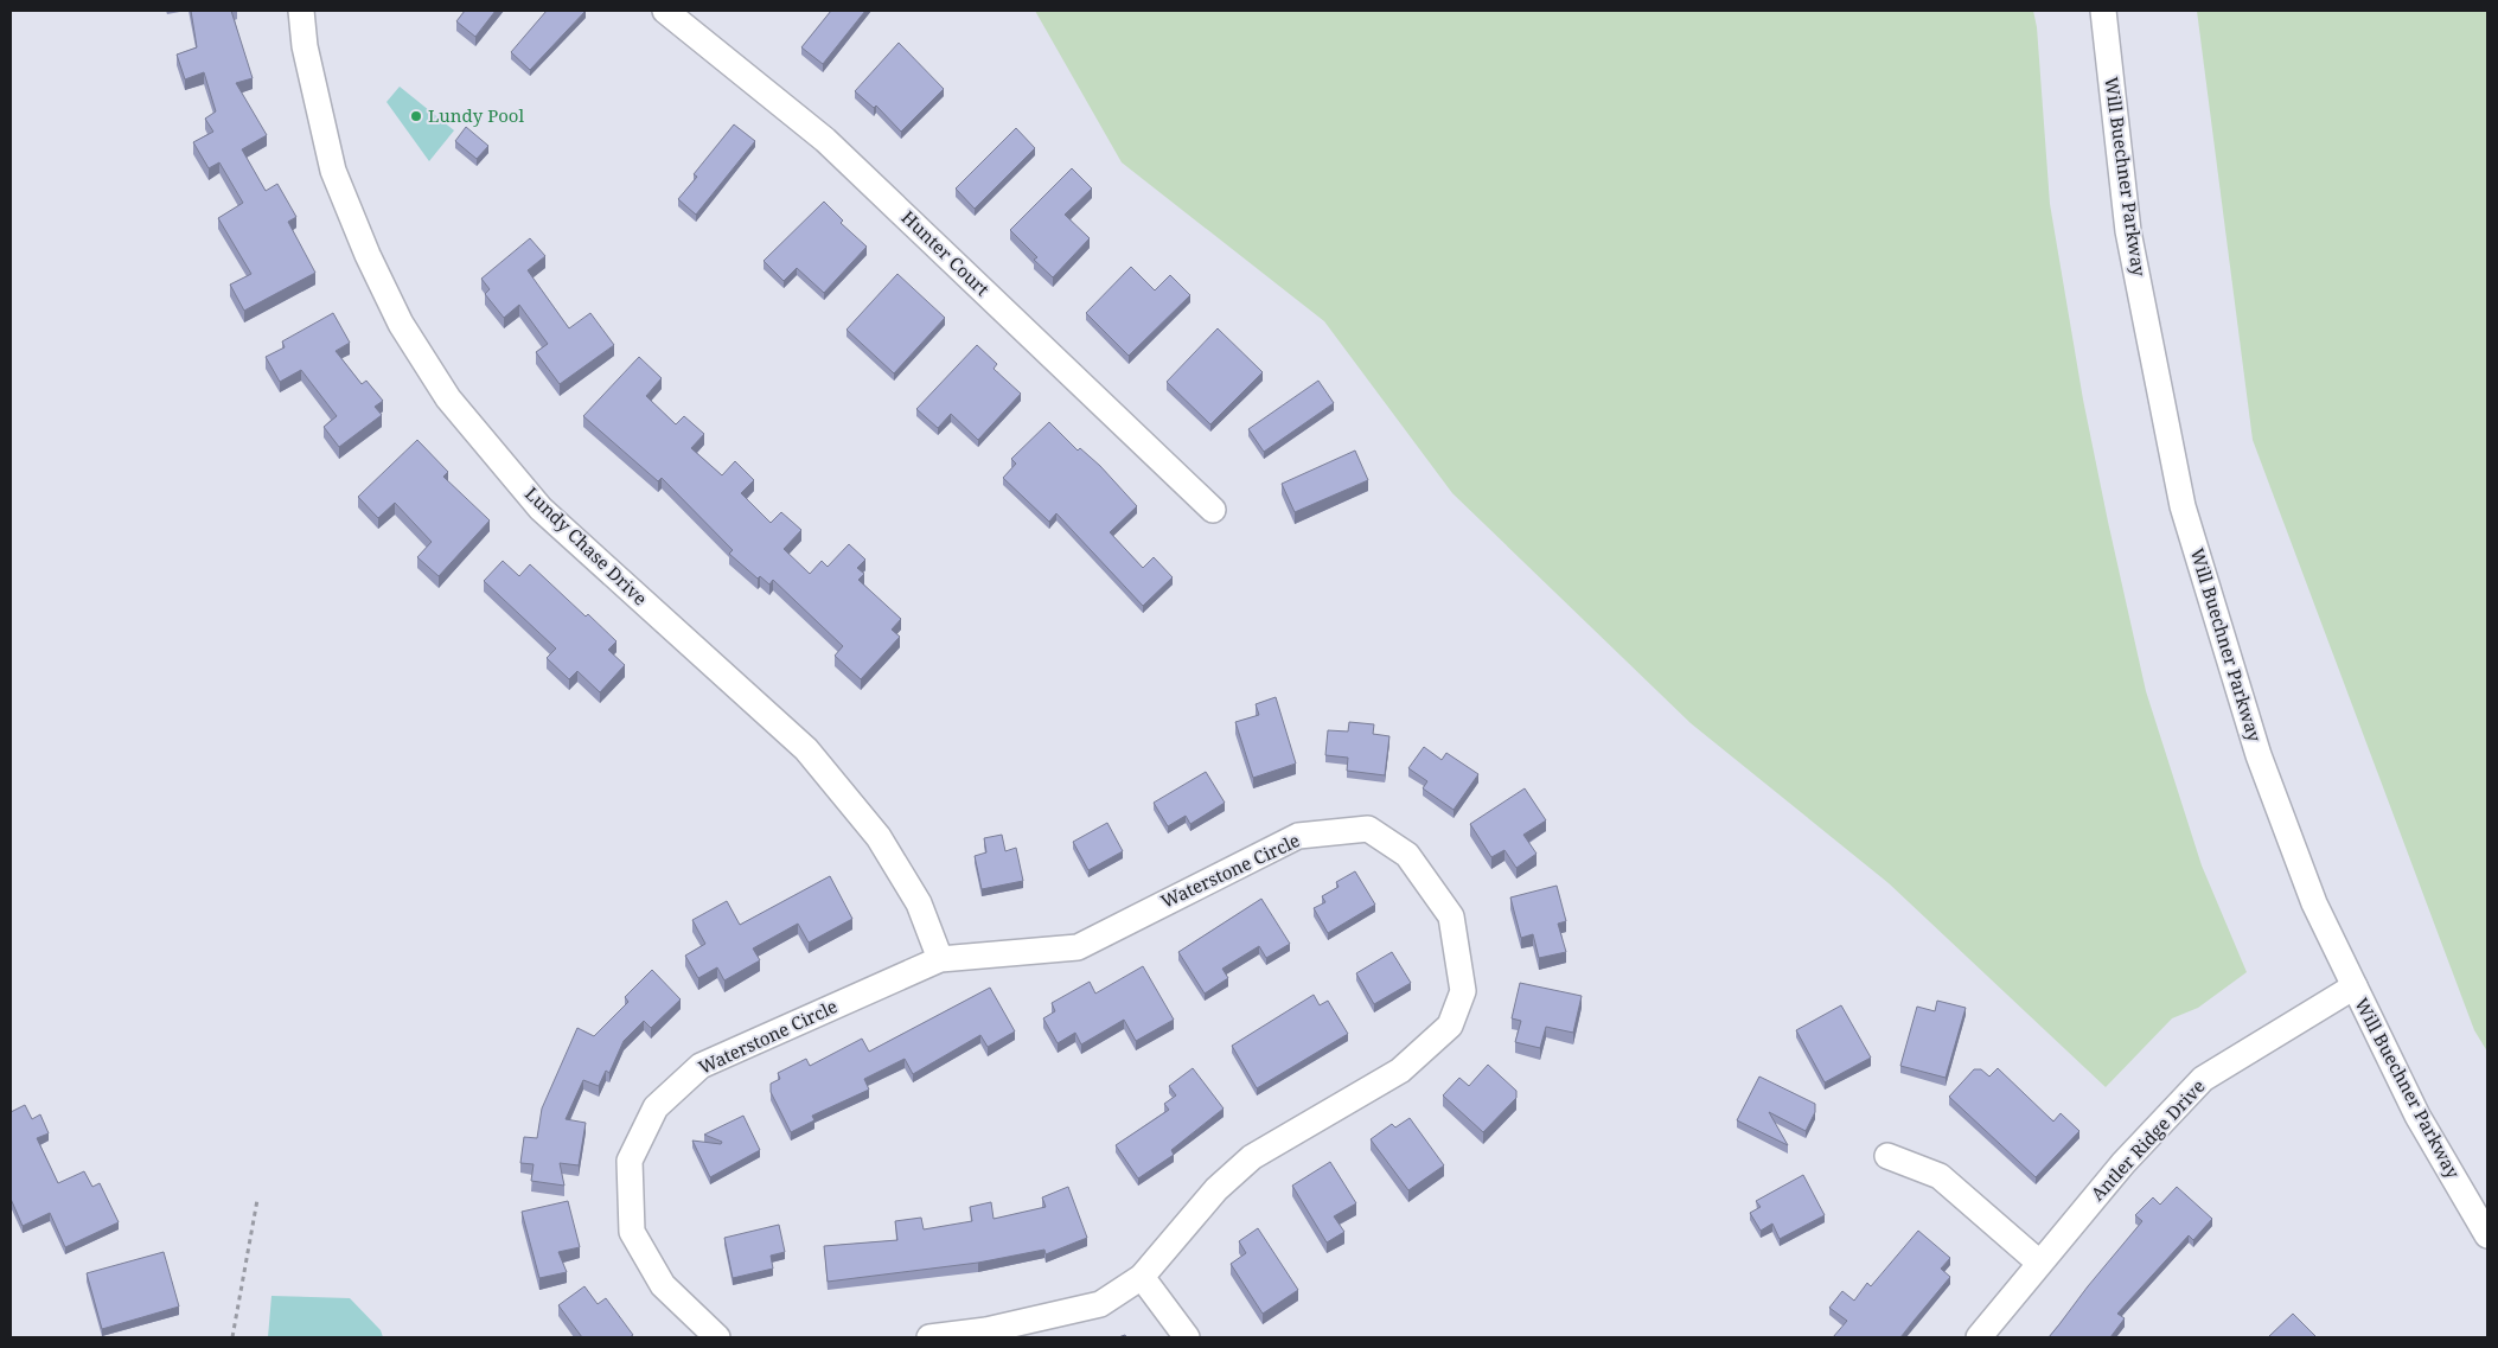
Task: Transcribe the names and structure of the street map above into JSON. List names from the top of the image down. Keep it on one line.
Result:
{"streets":{"street":["Will Buechner Parkway","Hunter Court","Lundy Chase Drive","Waterstone Circle","Antler Ridge Drive"]},"crossings":[["Will Buechner Parkway","Antler Ridge Drive"],["Lundy Chase Drive","Waterstone Circle"]],"places":["Lundy Pool"]}
